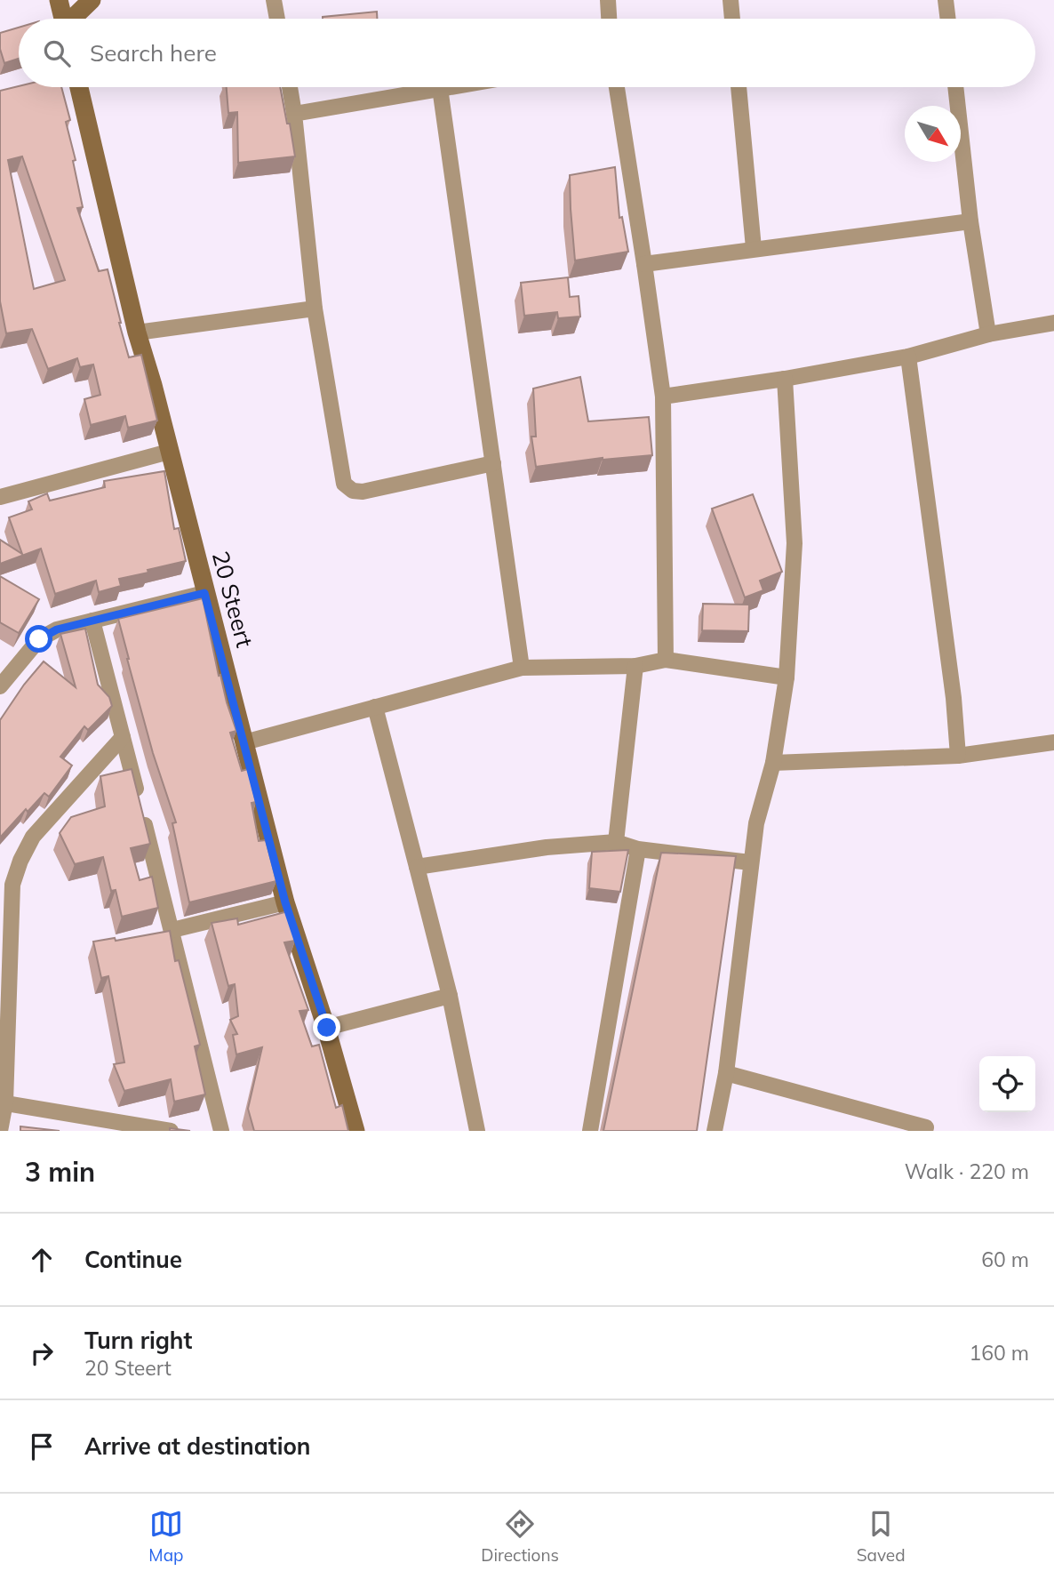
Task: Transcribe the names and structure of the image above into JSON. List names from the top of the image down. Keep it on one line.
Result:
{"streets":{"street":["20 Steert"]},"north":"bottom right","page":{"search":"Search here","heading":["3 min","Walk · 220 m"],"list":[["Continue","60 m"],["Turn right","20 Steert","160 m"],"Arrive at destination"],"nav":["Map","Directions","Saved"]}}
